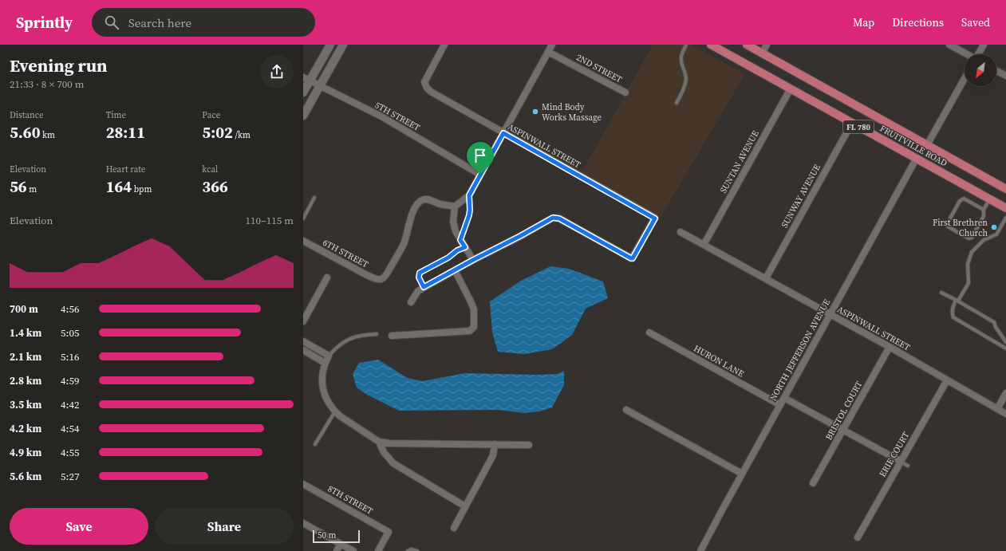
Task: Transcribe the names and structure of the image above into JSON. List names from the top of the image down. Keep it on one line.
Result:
{"streets":{"main road":["FL 780","FRUITVILLE ROAD"],"street":["2ND STREET","5TH STREET","ASPINWALL STREET","SUNTAN AVENUE","SUNWAY AVENUE","6TH STREET","NORTH JEFFERSON AVENUE","HURON LANE","BRISTOL COURT","ERIE COURT","8TH STREET"]},"crossings":[["ASPINWALL STREET","SUNTAN AVENUE"],["ASPINWALL STREET","SUNWAY AVENUE"],["ASPINWALL STREET","NORTH JEFFERSON AVENUE"],["ASPINWALL STREET","BRISTOL COURT"],["ASPINWALL STREET","ERIE COURT"],["FRUITVILLE ROAD","SUNTAN AVENUE"],["FRUITVILLE ROAD","SUNWAY AVENUE"],["FRUITVILLE ROAD","NORTH JEFFERSON AVENUE"],["NORTH JEFFERSON AVENUE","HURON LANE"]],"places":["Mind Body Works Massage","First Brethren Church"],"scale_bar":"50 m","north":"bottom left","page":{"header":"Sprintly","search":"Search here","nav":["Map","Directions","Saved"],"heading":["Evening run","21:33 · 8 × 700 m"],"stats":[["Distance","5.60 km"],["Time","28:11"],["Pace","5:02 /km"],["Elevation","56 m"],["Heart rate","164 bpm"],["kcal","366"]],"chart":["Elevation","110–115 m"],"list":[{"name":"700 m","note":"4:56"},{"name":"1.4 km","note":"5:05"},{"name":"2.1 km","note":"5:16"},{"name":"2.8 km","note":"4:59"},{"name":"3.5 km","note":"4:42"},{"name":"4.2 km","note":"4:54"},{"name":"4.9 km","note":"4:55"},{"name":"5.6 km","note":"5:27"}],"buttons":["Save","Share"],"scale":"50 m"}}
